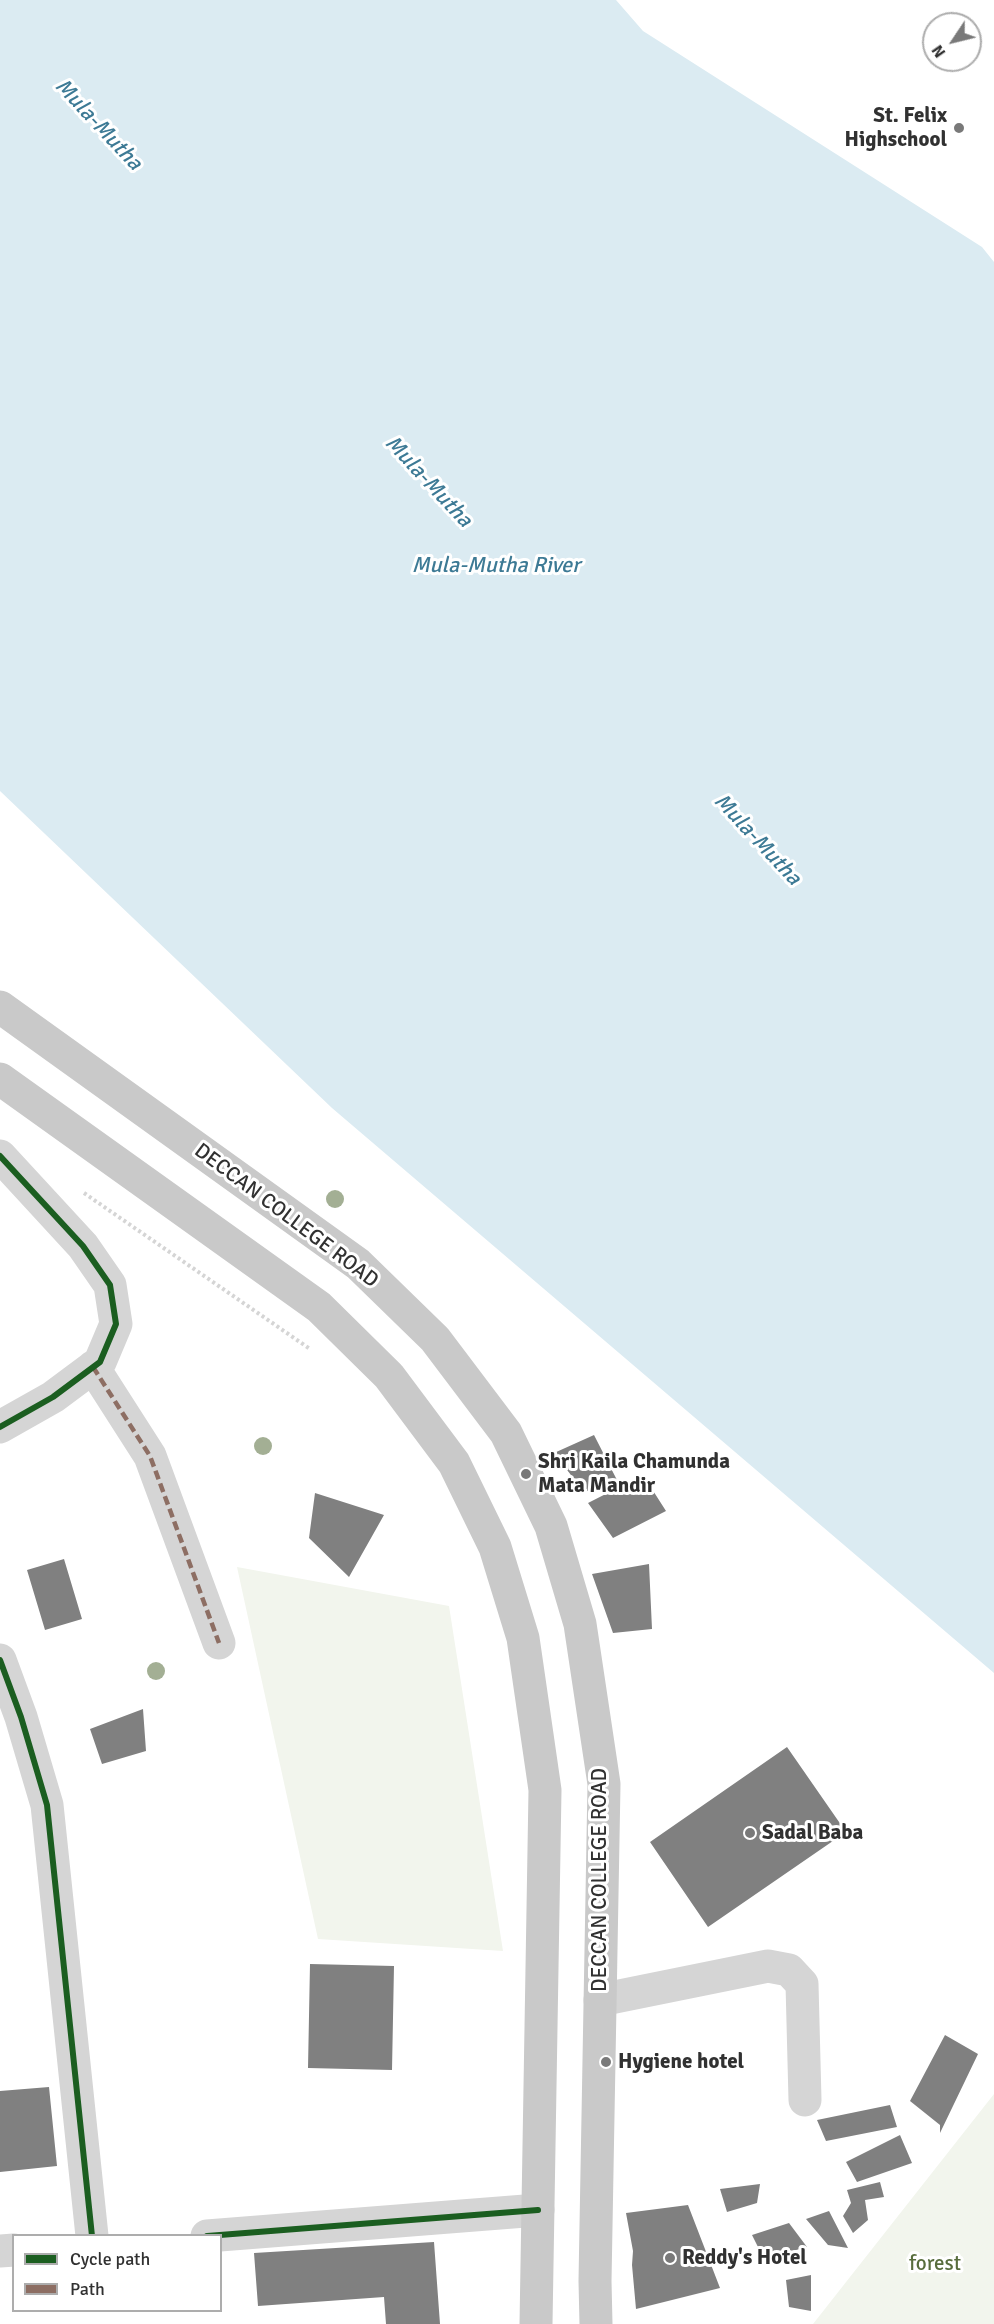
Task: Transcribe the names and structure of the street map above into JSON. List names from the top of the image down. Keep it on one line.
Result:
{"streets":{"main road":["DECCAN COLLEGE ROAD"]},"water":["Mula-Mutha","Mula-Mutha River"],"parks":["forest"],"places":["St. Felix Highschool","Shri Kaila Chamunda Mata Mandir","Sadal Baba","Hygiene hotel","Reddy's Hotel"],"legend":["Cycle path","Path"],"north":"bottom left"}
